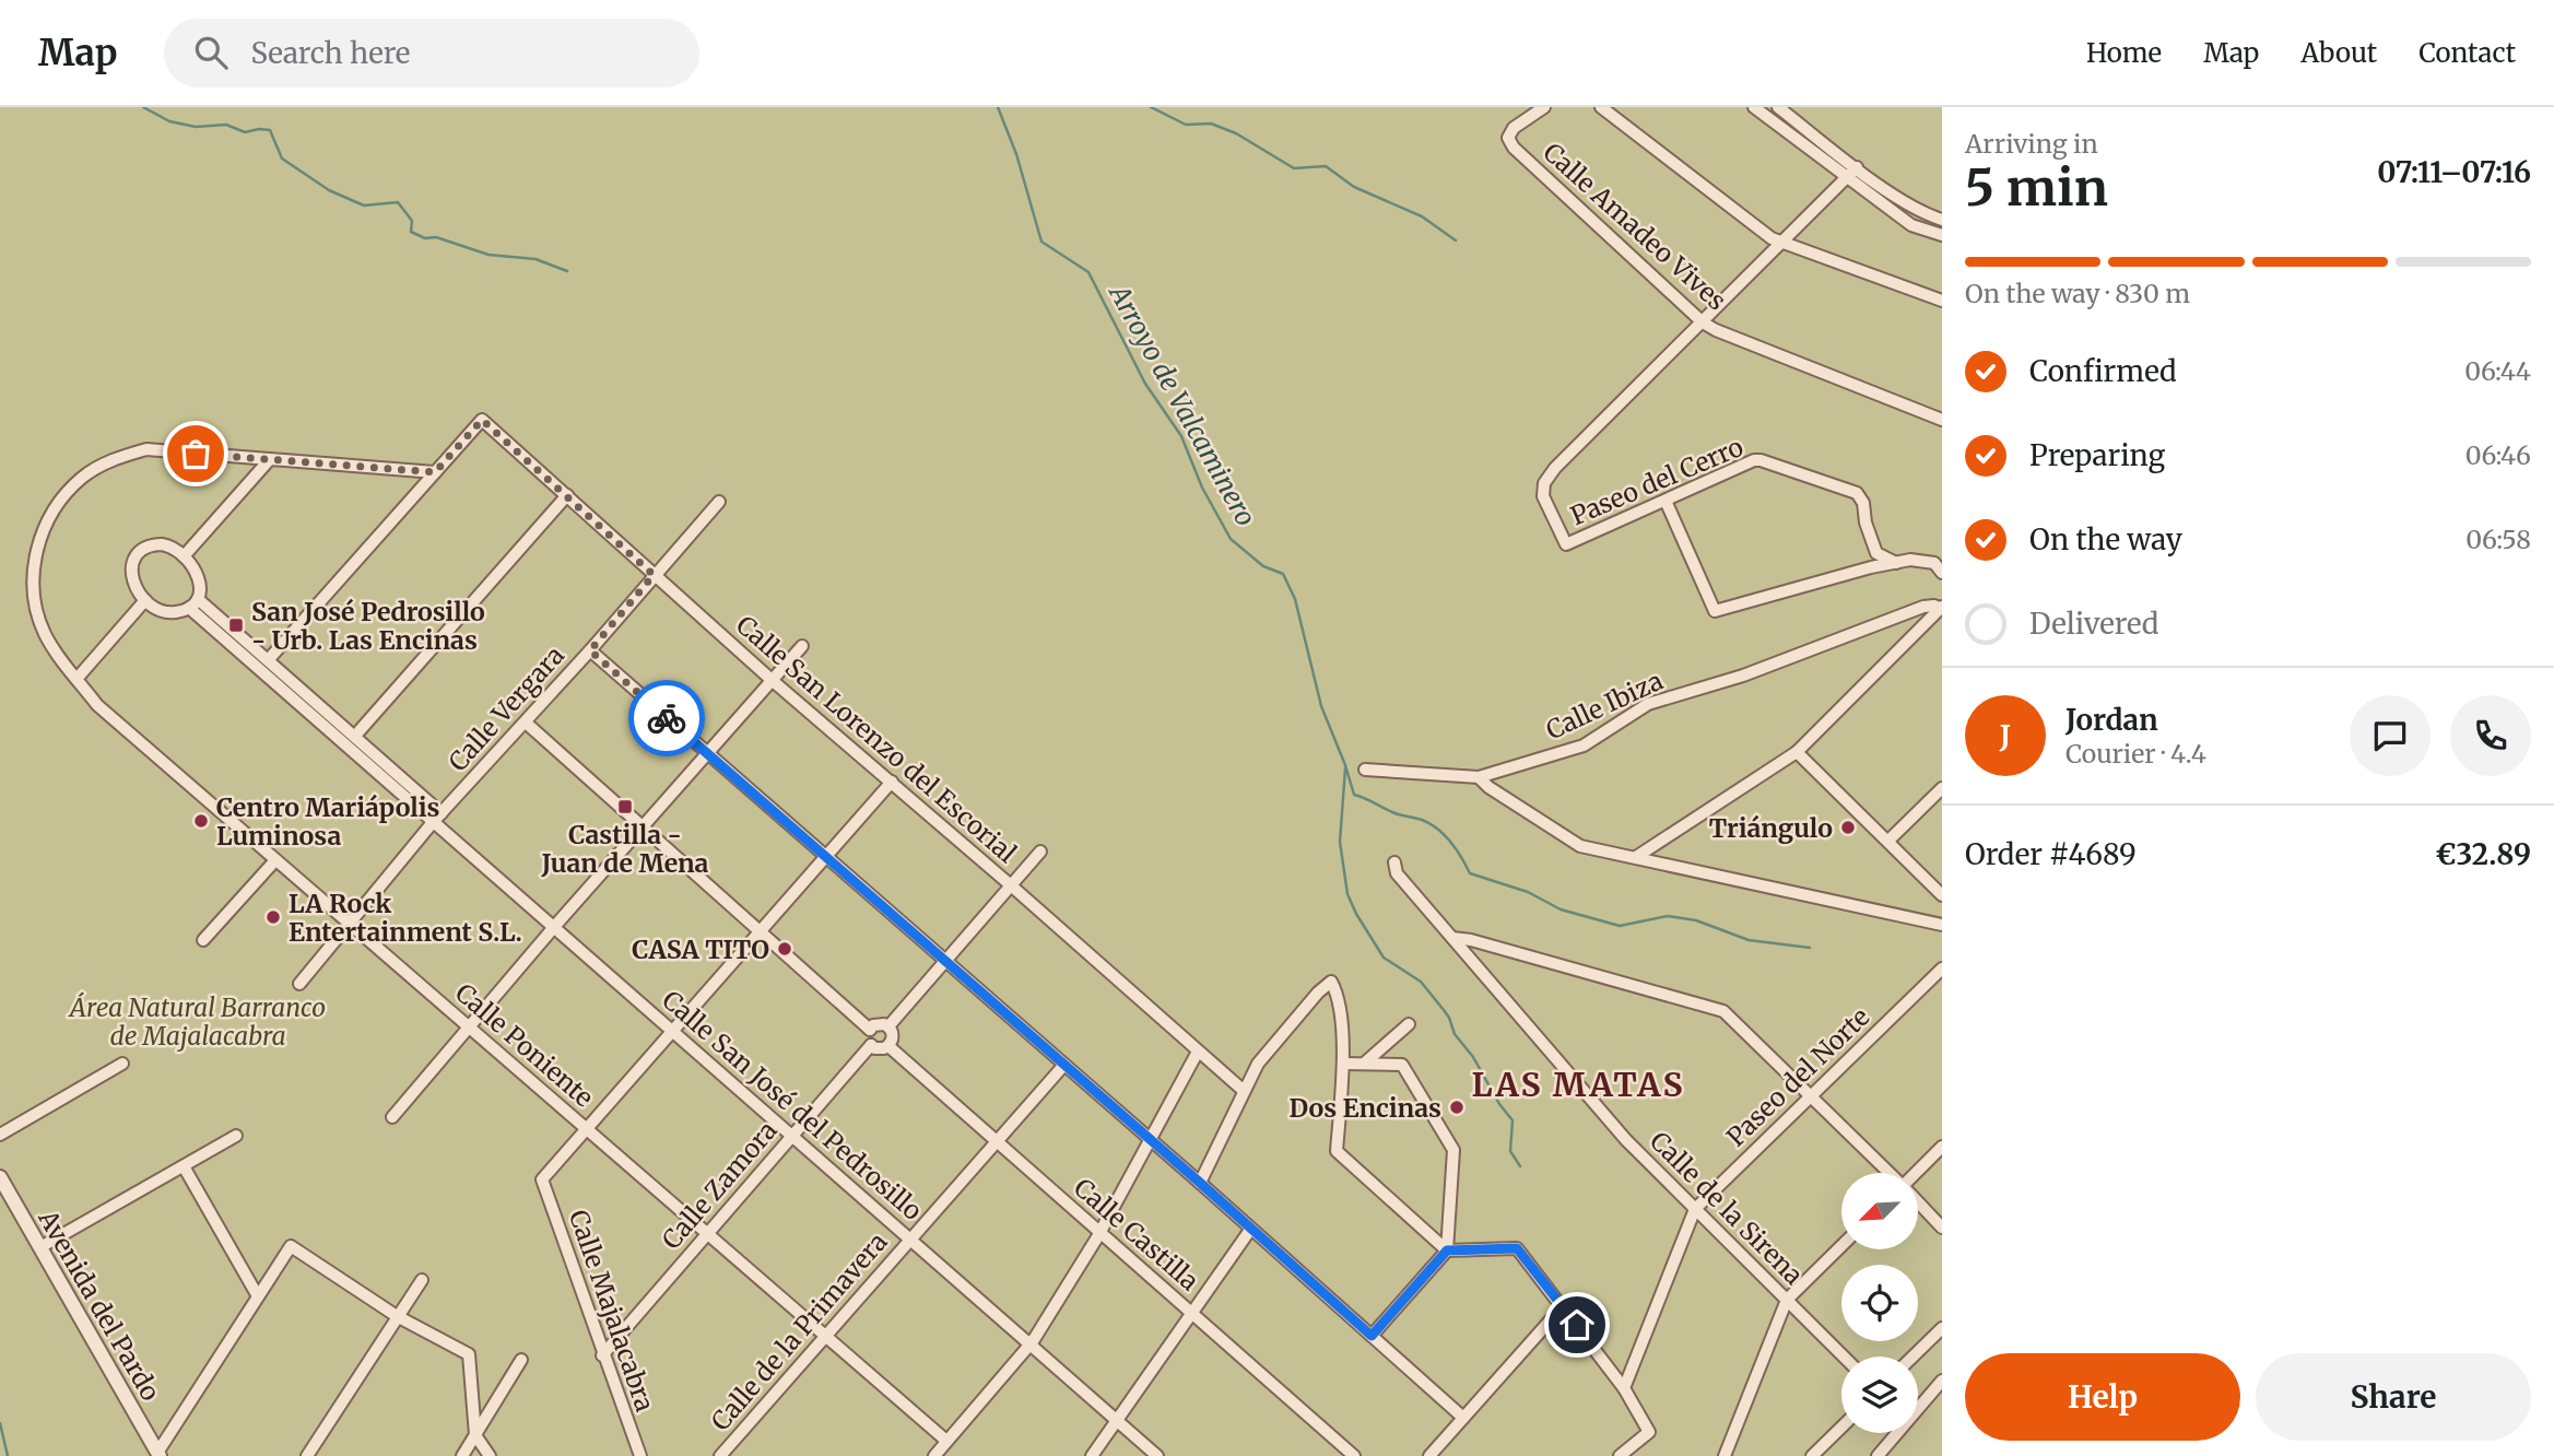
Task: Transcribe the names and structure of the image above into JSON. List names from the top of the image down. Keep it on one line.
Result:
{"streets":{"street":["Calle Amadeo Vives","Paseo del Cerro","Calle Ibiza","Calle Vergara","Calle San Lorenzo del Escorial","Calle Poniente","Paseo del Norte","Calle San José del Pedrosillo","Calle Zamora","Calle de la Sirena","Calle Castilla","Avenida del Pardo","Calle Majalacabra","Calle de la Primavera"]},"crossings":[["Calle Amadeo Vives","Paseo del Cerro"],["Calle Vergara","Calle San Lorenzo del Escorial"],["Calle Vergara","Calle Poniente"],["Calle Vergara","Calle San José del Pedrosillo"],["Calle San Lorenzo del Escorial","Calle Poniente"],["Calle Poniente","Calle Zamora"],["Calle Poniente","Calle Majalacabra"],["Calle Poniente","Calle de la Primavera"],["Paseo del Norte","Calle de la Sirena"],["Calle San José del Pedrosillo","Calle Zamora"],["Calle San José del Pedrosillo","Calle de la Primavera"],["Calle Zamora","Calle Castilla"],["Calle Zamora","Calle Majalacabra"],["Calle Castilla","Calle de la Primavera"]],"districts":["LAS MATAS"],"water":["Arroyo de Valcaminero"],"parks":["Área Natural Barranco de Majalacabra"],"places":{"transit":["San José Pedrosillo - Urb. Las Encinas","Castilla - Juan de Mena"],"other":["Centro Mariápolis Luminosa","Triángulo","LA Rock Entertainment S.L.","CASA TITO","Dos Encinas"]},"north":"bottom left","page":{"header":"Map","search":"Search here","nav":["Home","Map","About","Contact"],"heading":["5 min","Arriving in","07:11–07:16"],"panel":["Jordan","Courier · 4.4","Order #4689","€32.89"],"bar":"On the way · 830 m","list":[["Confirmed","06:44"],["Preparing","06:46"],["On the way","06:58"],"Delivered"],"round":"J","buttons":["Help","Share"]}}
